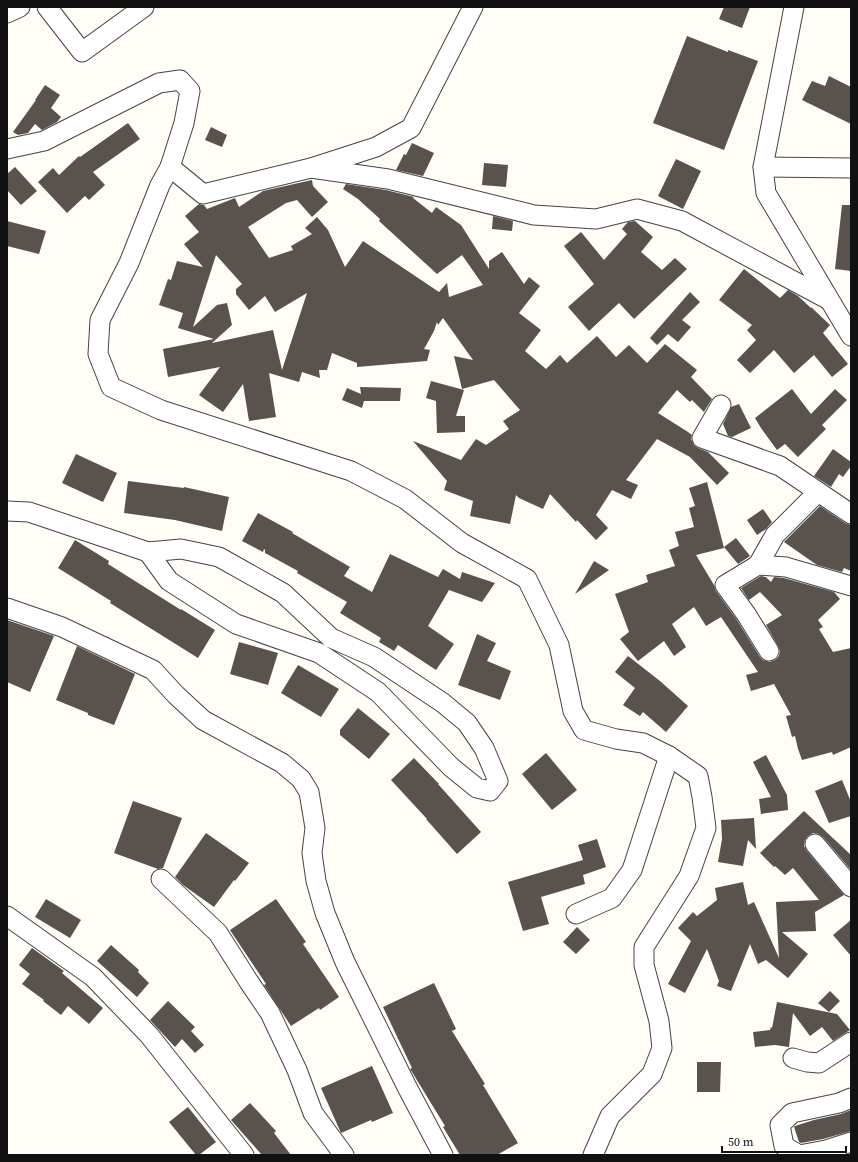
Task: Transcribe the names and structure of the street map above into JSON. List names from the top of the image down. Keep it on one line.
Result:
{"scale_bar":"50 m"}
